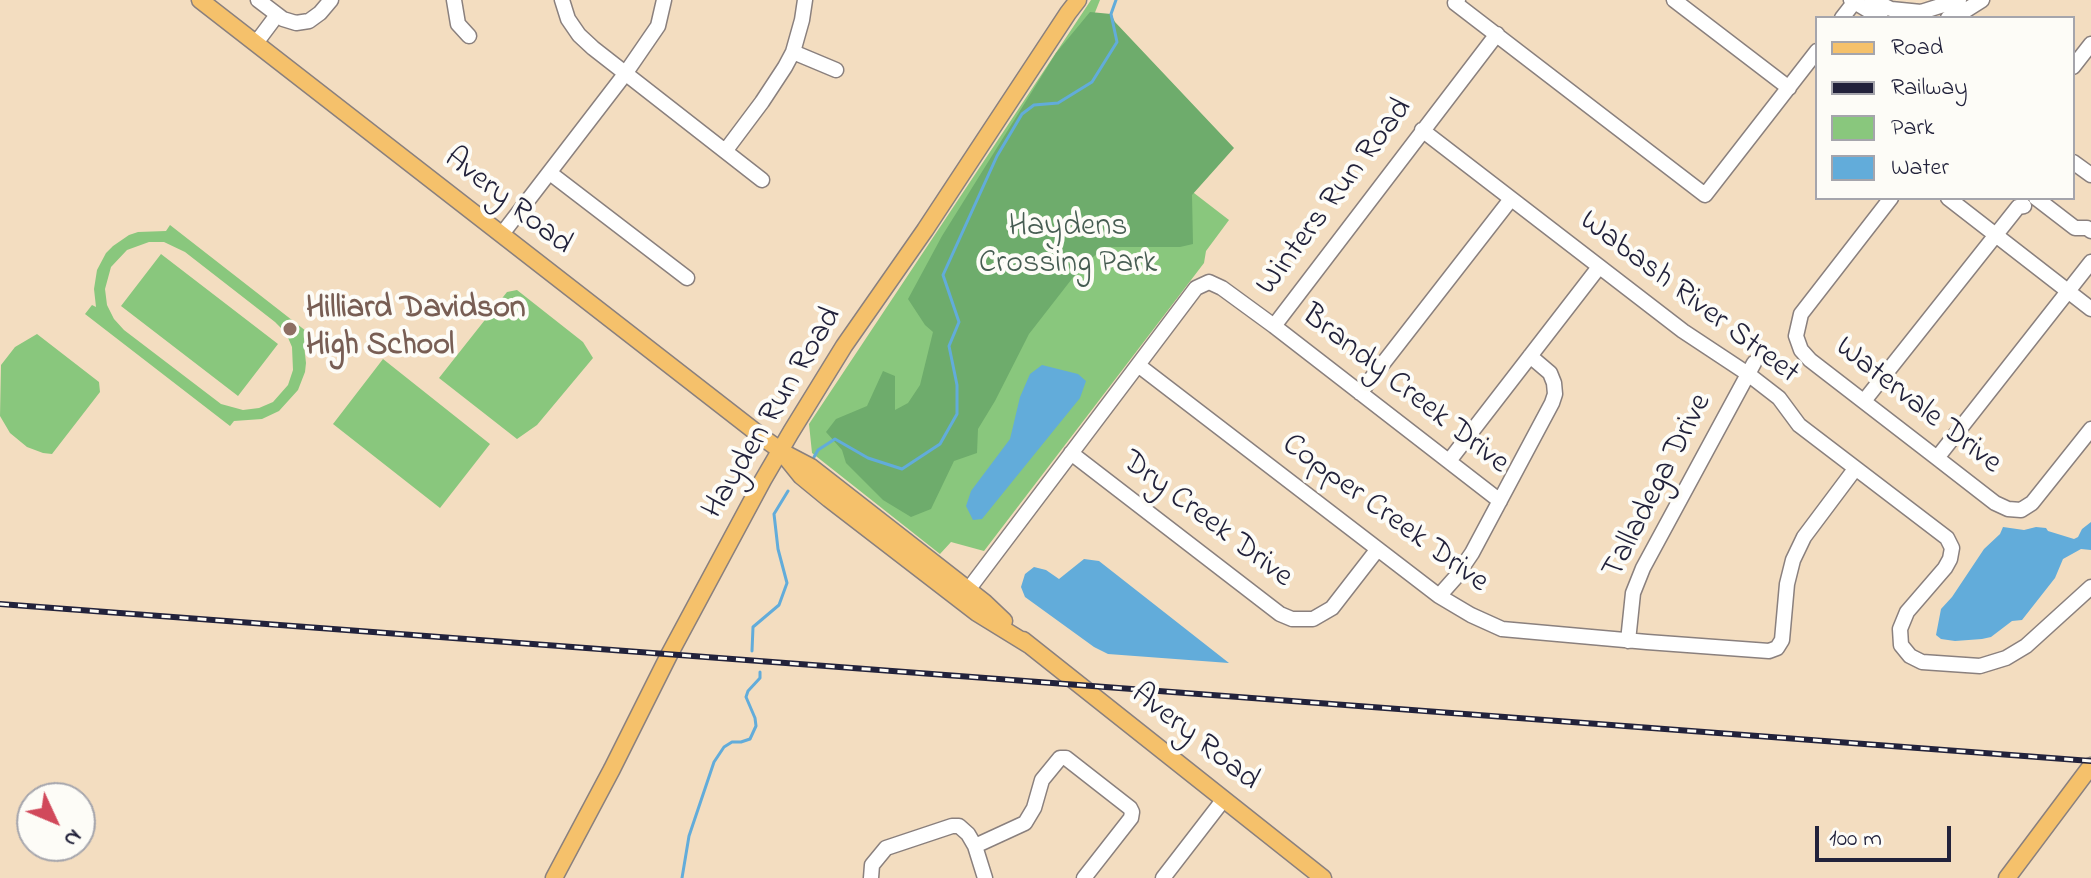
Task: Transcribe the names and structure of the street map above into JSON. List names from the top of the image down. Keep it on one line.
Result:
{"streets":{"main road":["Avery Road","Hayden Run Road"],"street":["Winters Run Road","Wabash River Street","Brandy Creek Drive","Watervale Drive","Talladega Drive","Copper Creek Drive","Dry Creek Drive"]},"crossings":[["Winters Run Road","Avery Road"],["Winters Run Road","Wabash River Street"],["Winters Run Road","Brandy Creek Drive"],["Winters Run Road","Copper Creek Drive"],["Winters Run Road","Dry Creek Drive"],["Avery Road","Hayden Run Road"],["Wabash River Street","Talladega Drive"],["Wabash River Street","Copper Creek Drive"],["Talladega Drive","Copper Creek Drive"],["Copper Creek Drive","Dry Creek Drive"]],"parks":["Haydens Crossing Park"],"places":["Hilliard Davidson High School"],"legend":["Road","Railway","Park","Water"],"scale_bar":"100 m","north":"bottom right"}
